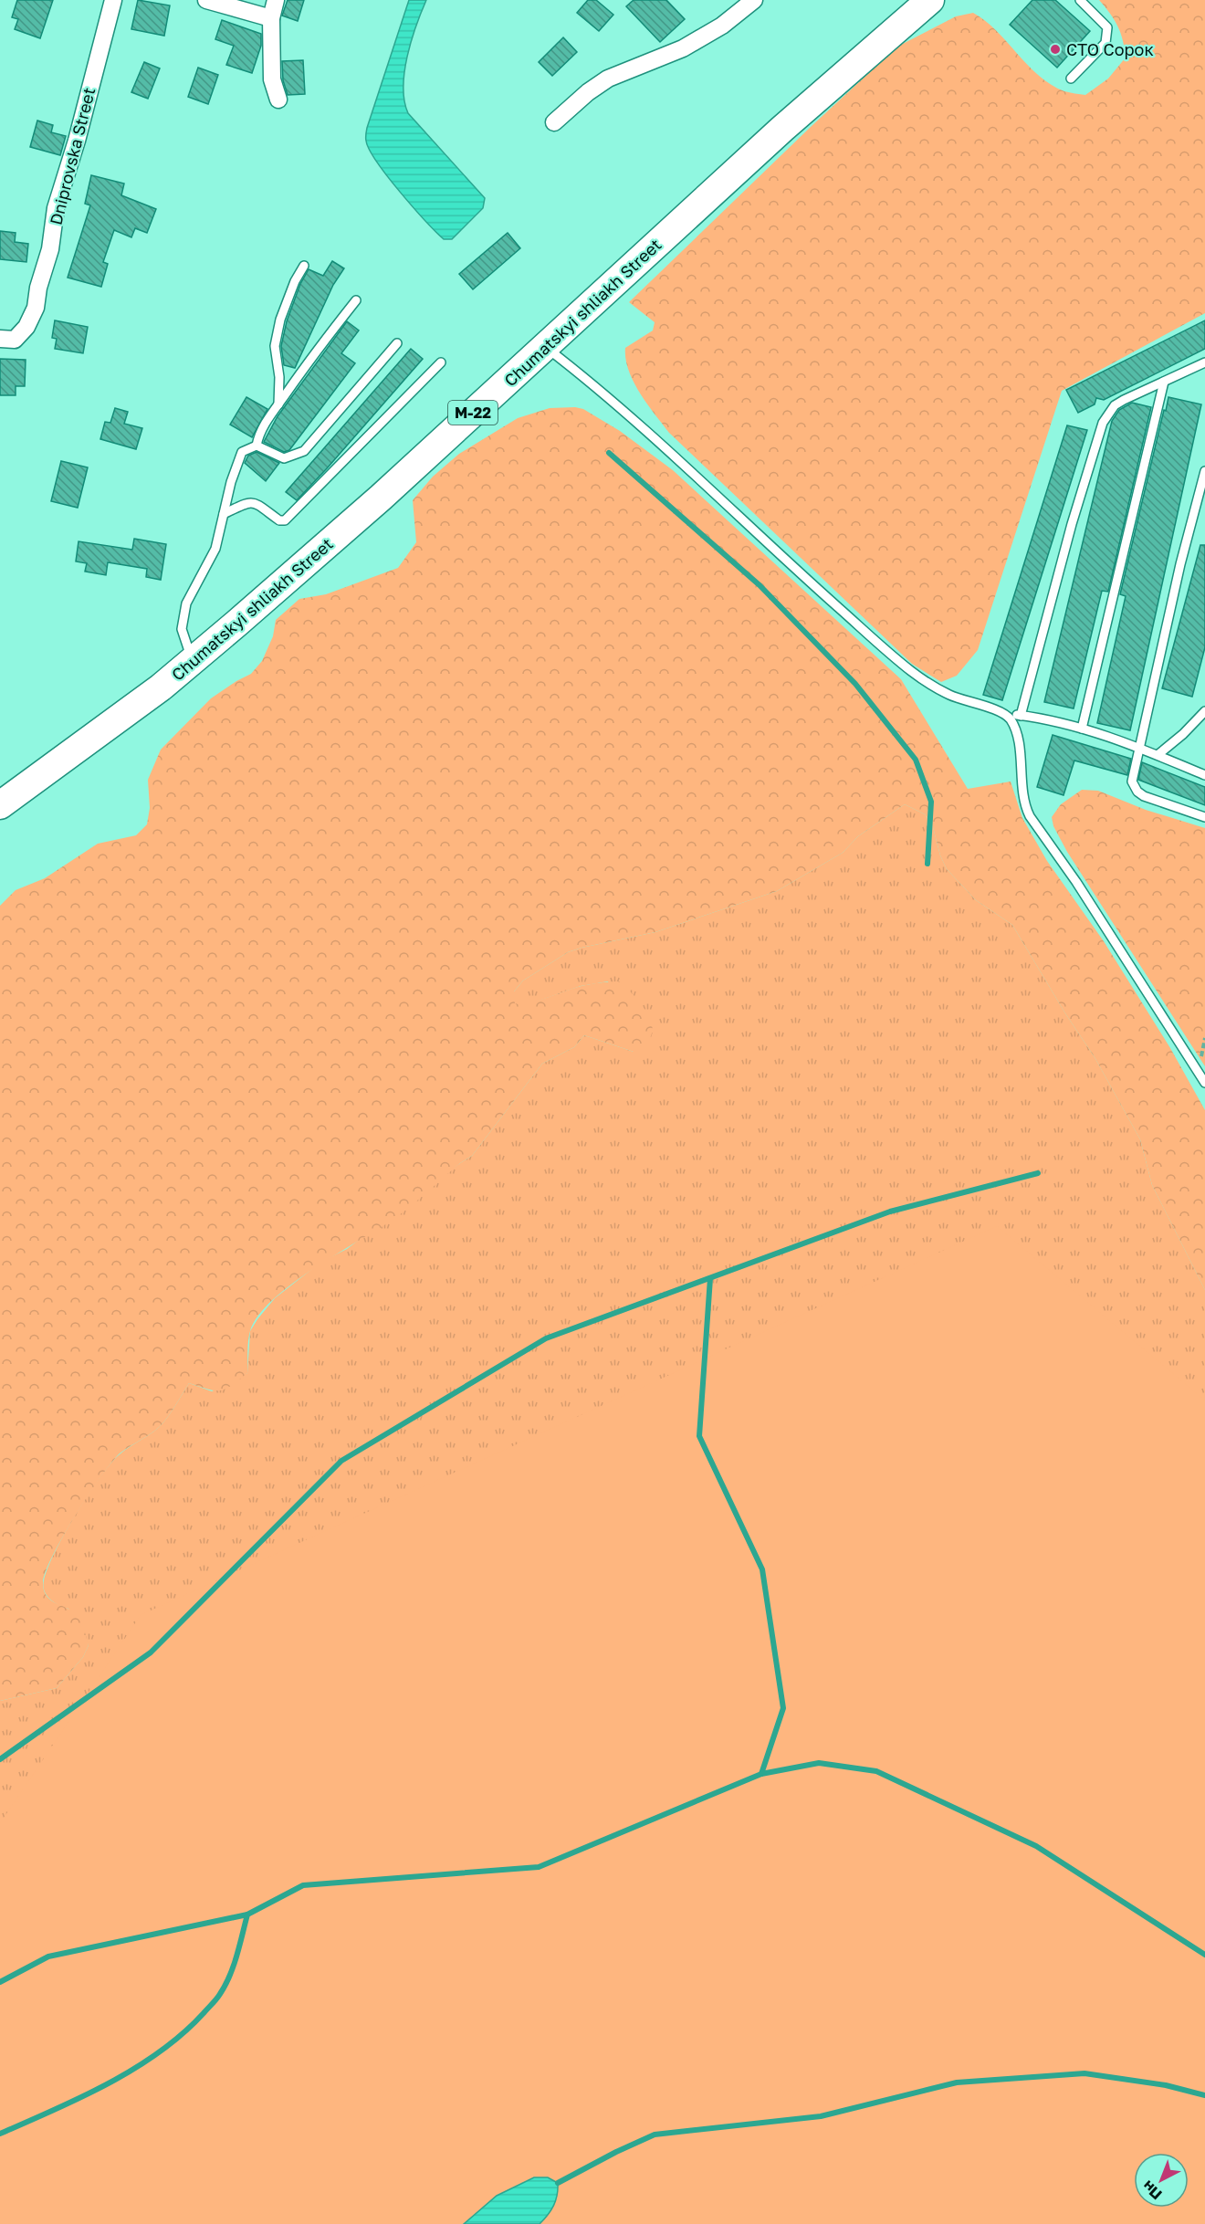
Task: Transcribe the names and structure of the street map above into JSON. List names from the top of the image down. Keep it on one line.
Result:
{"streets":{"highway":["Chumatskyi shliakh Street","М-22"],"street":["Dniprovska Street"]},"places":["СТО Сорок"],"north":"bottom left"}
